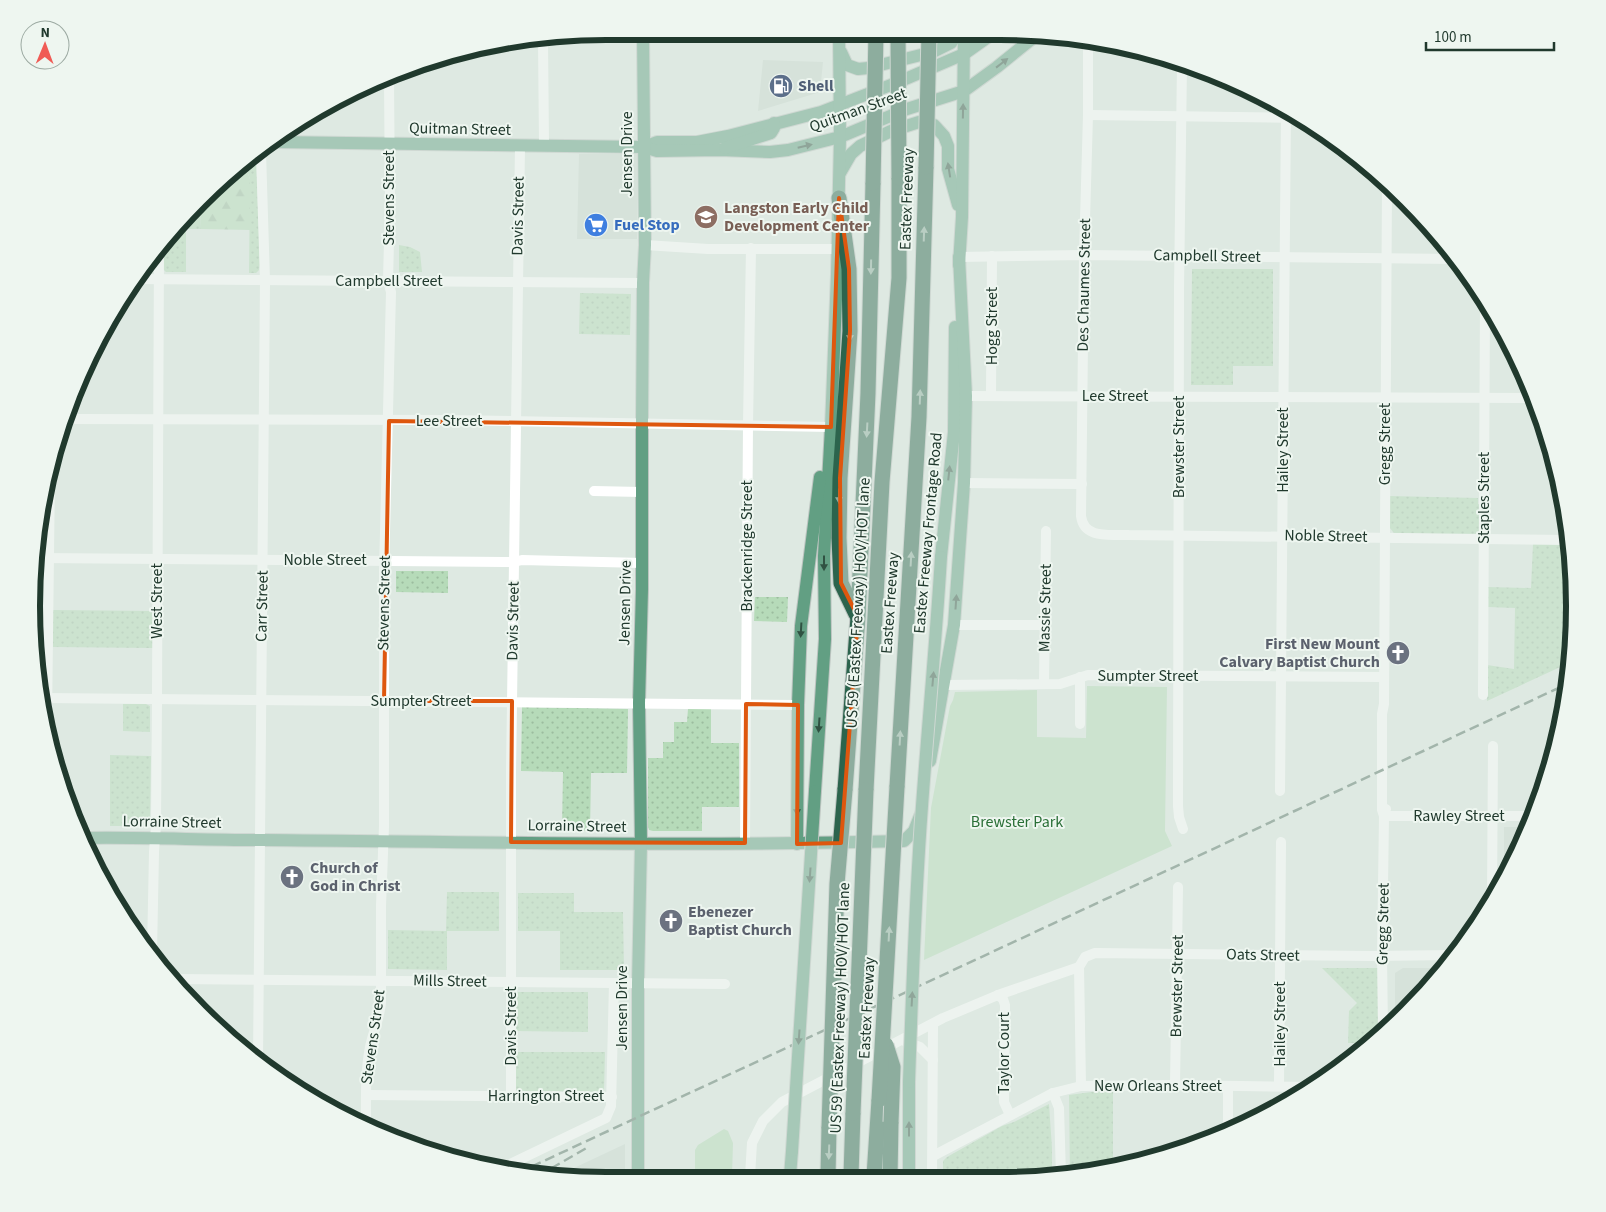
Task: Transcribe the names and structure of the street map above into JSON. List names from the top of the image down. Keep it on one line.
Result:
{"streets":{"highway":["Eastex Freeway","US 59 (Eastex Freeway) HOV/HOT lane"],"main road":["Quitman Street","Jensen Drive","Eastex Freeway Frontage Road","Lorraine Street"],"street":["Stevens Street","Davis Street","Campbell Street","Des Chaumes Street","Hogg Street","Lee Street","Gregg Street","Brewster Street","Hailey Street","Staples Street","Noble Street","Brackenridge Street","West Street","Carr Street","Massie Street","Sumpter Street","Rawley Street","Oats Street","Mills Street","Taylor Court","New Orleans Street","Harrington Street"]},"crossings":[["Quitman Street","Jensen Drive"],["Quitman Street","Stevens Street"],["Quitman Street","Davis Street"],["Quitman Street","Eastex Freeway Frontage Road"],["Jensen Drive","Campbell Street"],["Jensen Drive","Lee Street"],["Jensen Drive","Noble Street"],["Jensen Drive","Sumpter Street"],["Jensen Drive","Lorraine Street"],["Jensen Drive","Mills Street"],["Stevens Street","Campbell Street"],["Stevens Street","Lee Street"],["Stevens Street","Noble Street"],["Stevens Street","Sumpter Street"],["Stevens Street","Lorraine Street"],["Stevens Street","Mills Street"],["Stevens Street","Harrington Street"],["Davis Street","Campbell Street"],["Davis Street","Lee Street"],["Davis Street","Noble Street"],["Davis Street","Sumpter Street"],["Davis Street","Lorraine Street"],["Davis Street","Mills Street"],["Davis Street","Harrington Street"],["Campbell Street","Des Chaumes Street"],["Campbell Street","Hogg Street"],["Campbell Street","Gregg Street"],["Campbell Street","Brewster Street"],["Campbell Street","Hailey Street"],["Campbell Street","Eastex Freeway Frontage Road"],["Campbell Street","West Street"],["Campbell Street","Carr Street"],["Des Chaumes Street","Lee Street"],["Des Chaumes Street","Noble Street"],["Hogg Street","Lee Street"],["Lee Street","Gregg Street"],["Lee Street","Brewster Street"],["Lee Street","Hailey Street"],["Lee Street","Staples Street"],["Lee Street","Brackenridge Street"],["Lee Street","West Street"],["Lee Street","Carr Street"],["Gregg Street","Noble Street"],["Gregg Street","Sumpter Street"],["Gregg Street","Rawley Street"],["Gregg Street","Oats Street"],["Brewster Street","Noble Street"],["Brewster Street","Sumpter Street"],["Brewster Street","Oats Street"],["Brewster Street","New Orleans Street"],["Hailey Street","Noble Street"],["Hailey Street","Sumpter Street"],["Hailey Street","Oats Street"],["Hailey Street","New Orleans Street"],["Staples Street","Noble Street"],["Noble Street","West Street"],["Noble Street","Carr Street"],["Brackenridge Street","Sumpter Street"],["Brackenridge Street","Lorraine Street"],["West Street","Sumpter Street"],["West Street","Lorraine Street"],["Carr Street","Sumpter Street"],["Carr Street","Lorraine Street"],["Carr Street","Mills Street"],["Massie Street","Sumpter Street"],["Sumpter Street","Lorraine Street"],["Oats Street","Taylor Court"],["Mills Street","Harrington Street"],["Taylor Court","New Orleans Street"]],"parks":["Brewster Park"],"places":{"fuel station":["Shell"],"school or university":["Langston Early Child Development Center"],"supermarket":["Fuel Stop"],"church":["First New Mount Calvary Baptist Church","Church of God in Christ","Ebenezer Baptist Church"]},"scale_bar":"100 m","north":"top"}
